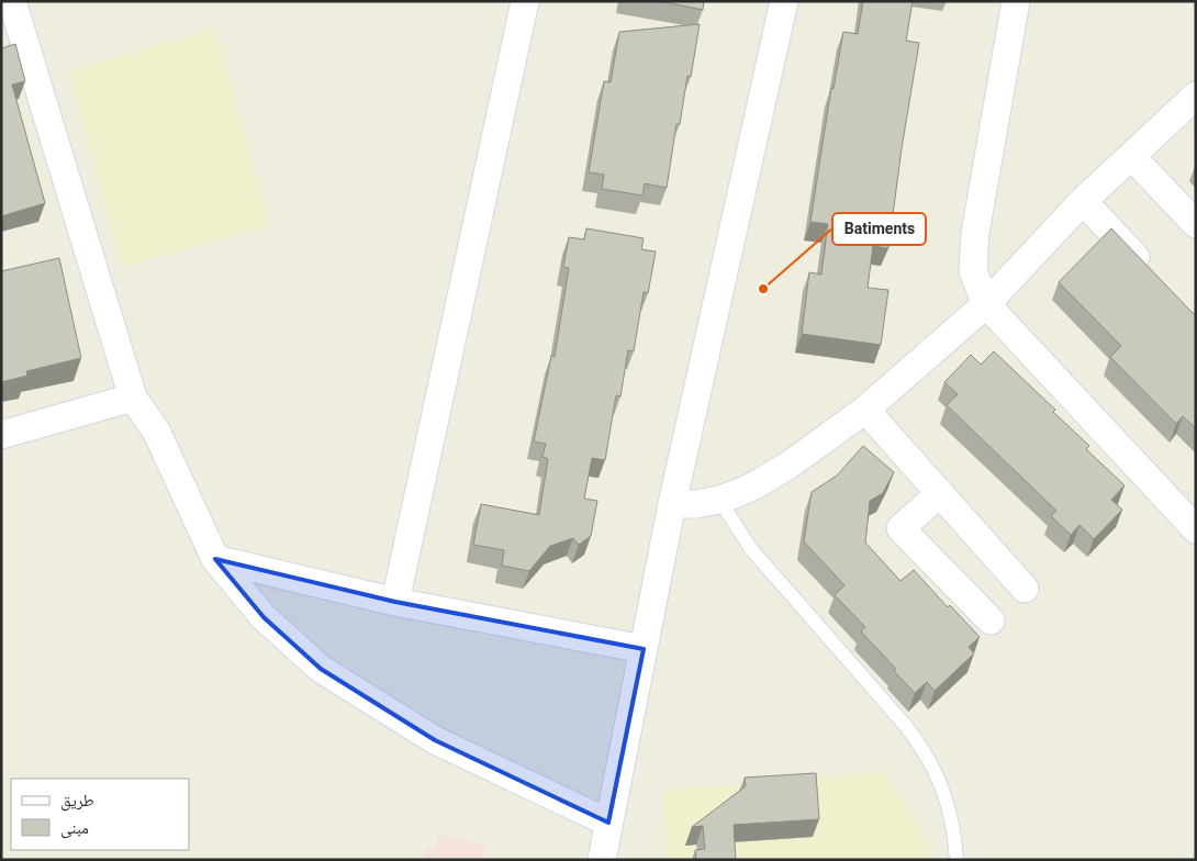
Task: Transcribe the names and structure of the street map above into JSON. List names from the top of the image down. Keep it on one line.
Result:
{"places":["Batiments"],"legend":["طريق","مبنى"]}
